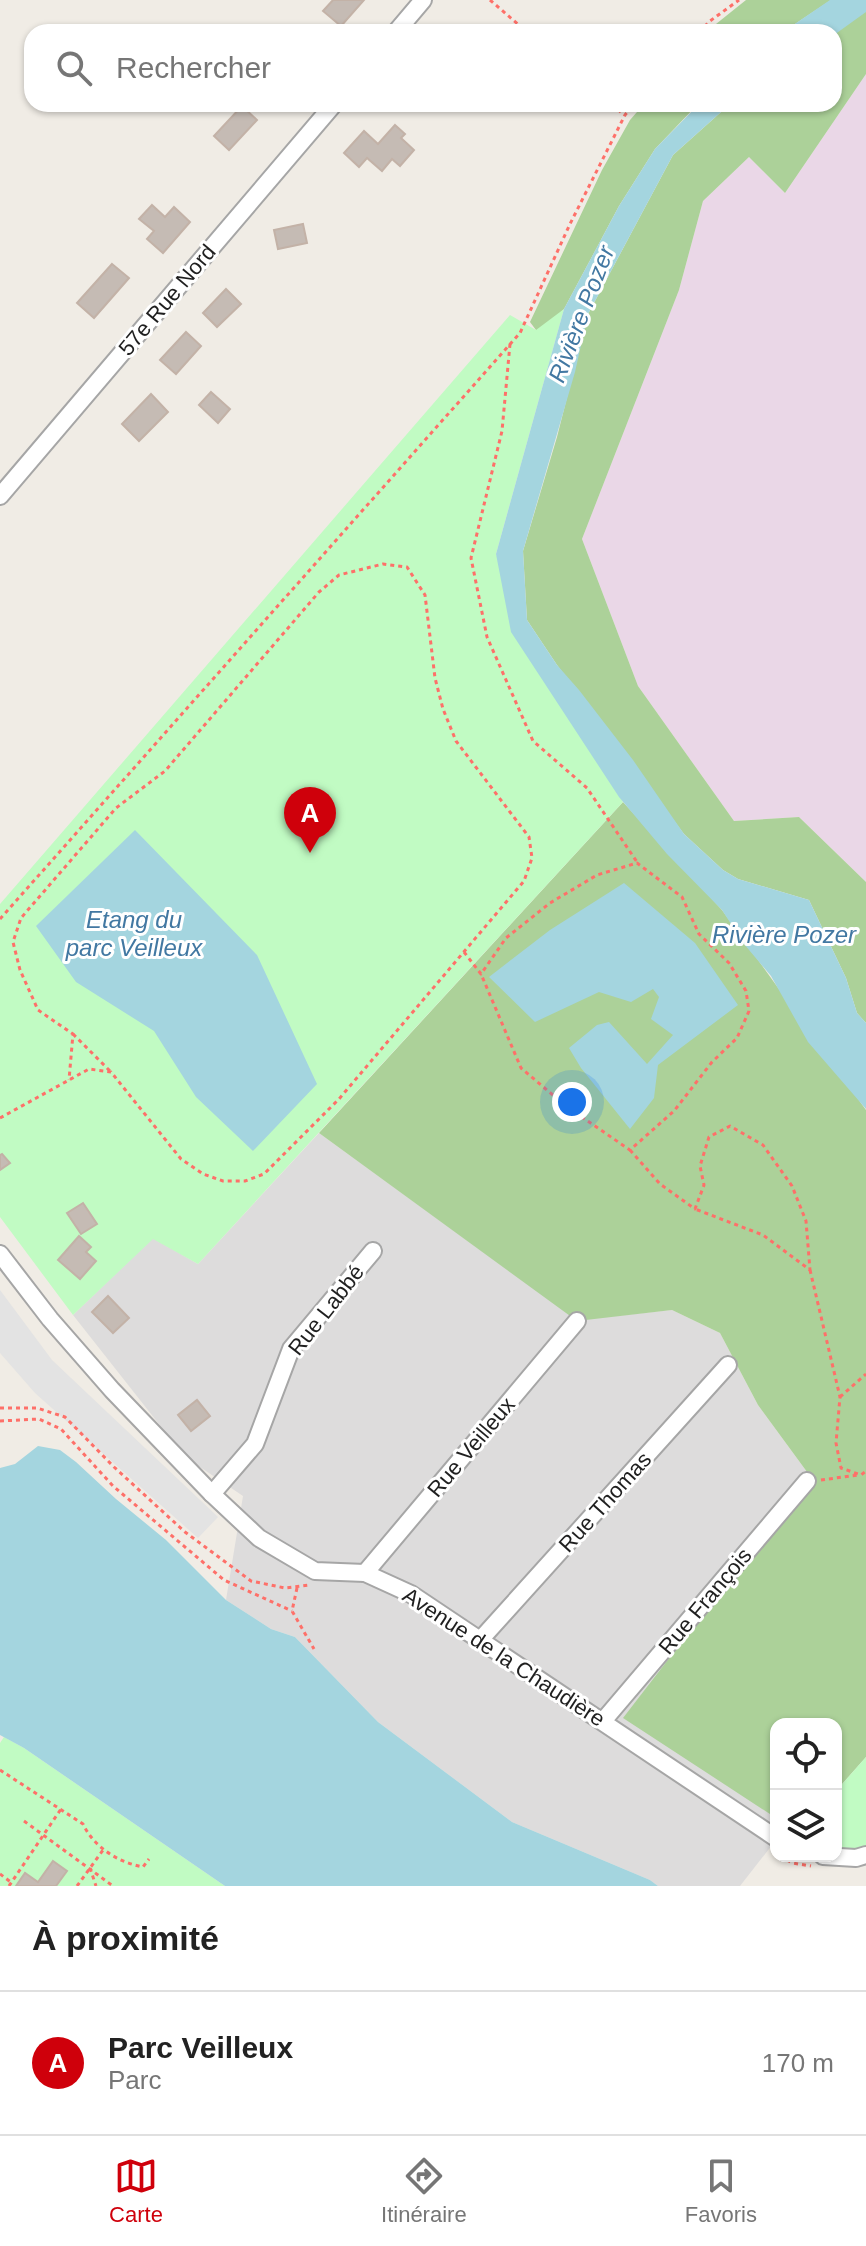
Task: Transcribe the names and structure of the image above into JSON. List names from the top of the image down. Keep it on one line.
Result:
{"streets":{"street":["57e Rue Nord","Rue Labbé","Rue Veilleux","Rue Thomas","Rue François","Avenue de la Chaudière"]},"crossings":[["Rue Labbé","Avenue de la Chaudière"],["Rue Veilleux","Avenue de la Chaudière"],["Rue Thomas","Avenue de la Chaudière"],["Rue François","Avenue de la Chaudière"]],"water":["Rivière Pozer","Etang du parc Veilleux"],"page":{"search":"Rechercher","pins":"A","heading":"À proximité","list":[{"mark":"A","name":"Parc Veilleux","note":"Parc","value":"170 m"}],"nav":["Carte","Itinéraire","Favoris"]}}
